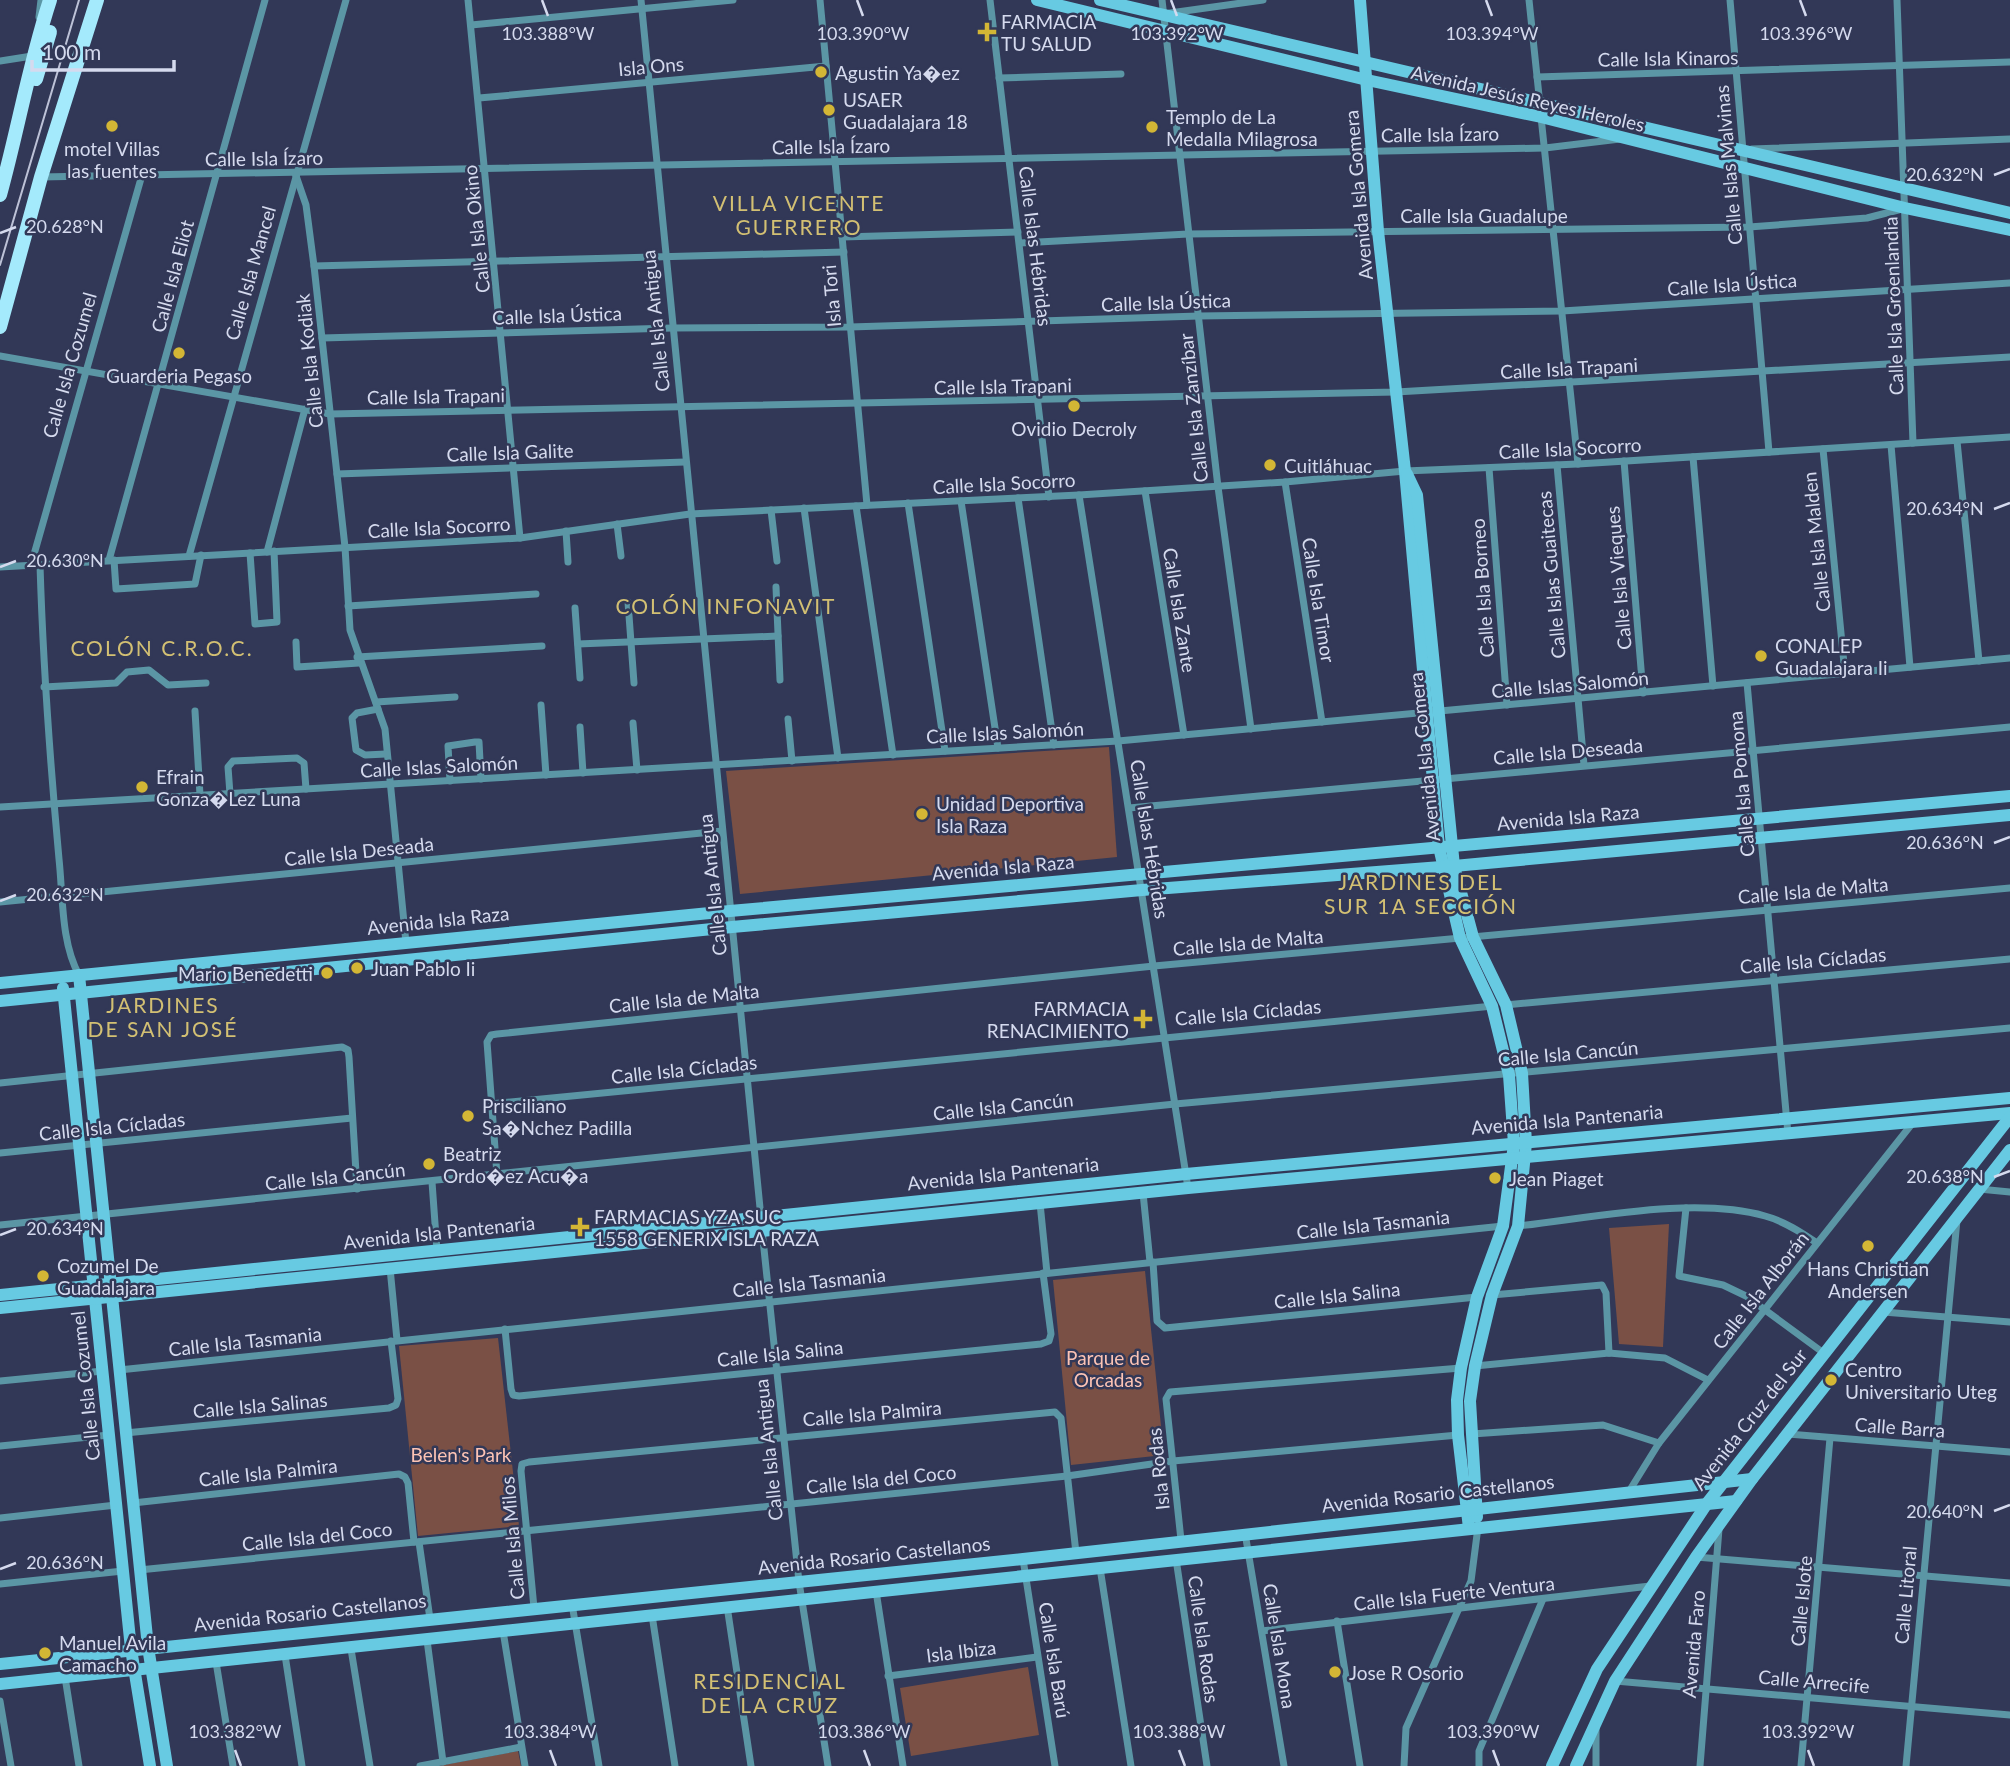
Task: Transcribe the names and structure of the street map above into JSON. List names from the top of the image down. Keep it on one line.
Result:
{"streets":{"street":["Calle Isla Kinaros","Isla Ons","Avenida Jesús Reyes Heroles","Calle Isla Ízaro","Calle Islas Malvinas","Avenida Isla Gomera","Calle Isla Guadalupe","Calle Isla Okino","Calle Islas Hébridas","Calle Isla Mancel","Calle Isla Eliot","Calle Isla Ústica","Isla Tori","Calle Isla Groenlandia","Calle Isla Antigua","Calle Isla Kodiak","Calle Isla Cozumel","Calle Isla Trapani","Calle Isla Zanzíbar","Calle Isla Socorro","Calle Isla Galite","Calle Isla Malden","Calle Islas Guaitecas","Calle Isla Vieques","Calle Isla Borneo","Calle Isla Timor","Calle Isla Zante","Calle Islas Salomón","Calle Isla Deseada","Calle Isla Pomona","Avenida Isla Raza","Calle Isla de Malta","Calle Isla Cícladas","Calle Isla Cancún","Avenida Isla Pantenaria","Calle Isla Tasmania","Calle Isla Alborán","Calle Isla Salina","Calle Isla Salinas","Calle Isla Palmira","Avenida Cruz del Sur","Calle Barra","Isla Rodas","Calle Isla del Coco","Avenida Rosario Castellanos","Calle Isla Milos","Calle Isla Fuerte Ventura","Calle Litoral","Calle Islote","Calle Isla Rodas","Avenida Faro","Calle Isla Mona","Isla Ibiza","Calle Isla Barú","Calle Arrecife"]},"crossings":[["Calle Isla Kinaros","Calle Islas Malvinas"],["Calle Isla Kinaros","Calle Isla Groenlandia"],["Isla Ons","Calle Isla Okino"],["Isla Ons","Isla Tori"],["Isla Ons","Calle Isla Antigua"],["Avenida Jesús Reyes Heroles","Calle Isla Ízaro"],["Avenida Jesús Reyes Heroles","Calle Islas Malvinas"],["Avenida Jesús Reyes Heroles","Avenida Isla Gomera"],["Avenida Jesús Reyes Heroles","Calle Isla Guadalupe"],["Avenida Jesús Reyes Heroles","Calle Isla Groenlandia"],["Avenida Jesús Reyes Heroles","Calle Isla Zanzíbar"],["Calle Isla Ízaro","Avenida Isla Gomera"],["Calle Isla Ízaro","Calle Isla Okino"],["Calle Isla Ízaro","Calle Islas Hébridas"],["Calle Isla Ízaro","Calle Isla Mancel"],["Calle Isla Ízaro","Calle Isla Eliot"],["Calle Isla Ízaro","Isla Tori"],["Calle Isla Ízaro","Calle Isla Antigua"],["Calle Isla Ízaro","Calle Isla Kodiak"],["Calle Isla Ízaro","Calle Isla Cozumel"],["Calle Isla Ízaro","Calle Isla Zanzíbar"],["Calle Islas Malvinas","Calle Isla Guadalupe"],["Calle Islas Malvinas","Calle Isla Ústica"],["Calle Islas Malvinas","Calle Isla Trapani"],["Calle Islas Malvinas","Calle Isla Socorro"],["Avenida Isla Gomera","Calle Isla Guadalupe"],["Avenida Isla Gomera","Calle Isla Ústica"],["Avenida Isla Gomera","Calle Isla Trapani"],["Avenida Isla Gomera","Calle Isla Socorro"],["Avenida Isla Gomera","Calle Islas Salomón"],["Avenida Isla Gomera","Calle Isla Deseada"],["Avenida Isla Gomera","Avenida Isla Raza"],["Avenida Isla Gomera","Calle Isla de Malta"],["Avenida Isla Gomera","Calle Isla Cícladas"],["Avenida Isla Gomera","Calle Isla Cancún"],["Avenida Isla Gomera","Avenida Isla Pantenaria"],["Avenida Isla Gomera","Calle Isla Tasmania"],["Avenida Isla Gomera","Calle Isla Salina"],["Avenida Isla Gomera","Isla Rodas"],["Avenida Isla Gomera","Calle Isla del Coco"],["Avenida Isla Gomera","Avenida Rosario Castellanos"],["Calle Isla Guadalupe","Calle Islas Hébridas"],["Calle Isla Guadalupe","Calle Isla Groenlandia"],["Calle Isla Guadalupe","Calle Isla Zanzíbar"],["Calle Isla Okino","Calle Isla Ústica"],["Calle Isla Okino","Calle Isla Trapani"],["Calle Isla Okino","Calle Isla Socorro"],["Calle Isla Okino","Calle Isla Galite"],["Calle Islas Hébridas","Calle Isla Ústica"],["Calle Islas Hébridas","Calle Isla Trapani"],["Calle Islas Hébridas","Calle Isla Socorro"],["Calle Islas Hébridas","Calle Islas Salomón"],["Calle Islas Hébridas","Calle Isla Deseada"],["Calle Islas Hébridas","Avenida Isla Raza"],["Calle Islas Hébridas","Calle Isla de Malta"],["Calle Islas Hébridas","Calle Isla Cícladas"],["Calle Islas Hébridas","Calle Isla Cancún"],["Calle Islas Hébridas","Avenida Isla Pantenaria"],["Calle Isla Mancel","Calle Isla Kodiak"],["Calle Isla Mancel","Calle Isla Trapani"],["Calle Isla Mancel","Calle Isla Socorro"],["Calle Isla Eliot","Calle Isla Trapani"],["Calle Isla Eliot","Calle Isla Socorro"],["Calle Isla Ústica","Isla Tori"],["Calle Isla Ústica","Calle Isla Groenlandia"],["Calle Isla Ústica","Calle Isla Antigua"],["Calle Isla Ústica","Calle Isla Kodiak"],["Calle Isla Ústica","Calle Isla Zanzíbar"],["Isla Tori","Calle Isla Trapani"],["Isla Tori","Calle Isla Socorro"],["Calle Isla Groenlandia","Calle Isla Trapani"],["Calle Isla Groenlandia","Calle Isla Socorro"],["Calle Isla Antigua","Calle Isla Trapani"],["Calle Isla Antigua","Calle Isla Socorro"],["Calle Isla Antigua","Calle Isla Galite"],["Calle Isla Antigua","Calle Islas Salomón"],["Calle Isla Antigua","Calle Isla Deseada"],["Calle Isla Antigua","Avenida Isla Raza"],["Calle Isla Antigua","Calle Isla de Malta"],["Calle Isla Antigua","Calle Isla Cícladas"],["Calle Isla Antigua","Calle Isla Cancún"],["Calle Isla Antigua","Avenida Isla Pantenaria"],["Calle Isla Antigua","Calle Isla Tasmania"],["Calle Isla Antigua","Calle Isla Salina"],["Calle Isla Antigua","Calle Isla Palmira"],["Calle Isla Antigua","Calle Isla del Coco"],["Calle Isla Antigua","Avenida Rosario Castellanos"],["Calle Isla Kodiak","Calle Isla Trapani"],["Calle Isla Kodiak","Calle Isla Socorro"],["Calle Isla Kodiak","Calle Isla Galite"],["Calle Isla Kodiak","Calle Islas Salomón"],["Calle Isla Kodiak","Calle Isla Deseada"],["Calle Isla Kodiak","Avenida Isla Raza"],["Calle Isla Cozumel","Calle Isla Trapani"],["Calle Isla Cozumel","Calle Isla Socorro"],["Calle Isla Cozumel","Calle Islas Salomón"],["Calle Isla Cozumel","Calle Isla Deseada"],["Calle Isla Cozumel","Avenida Isla Raza"],["Calle Isla Cozumel","Calle Isla Cícladas"],["Calle Isla Cozumel","Calle Isla Cancún"],["Calle Isla Cozumel","Avenida Isla Pantenaria"],["Calle Isla Cozumel","Calle Isla Tasmania"],["Calle Isla Cozumel","Calle Isla Salinas"],["Calle Isla Cozumel","Calle Isla Palmira"],["Calle Isla Cozumel","Calle Isla del Coco"],["Calle Isla Cozumel","Avenida Rosario Castellanos"],["Calle Isla Trapani","Calle Isla Zanzíbar"],["Calle Isla Zanzíbar","Calle Isla Socorro"],["Calle Isla Zanzíbar","Calle Islas Salomón"],["Calle Isla Socorro","Calle Isla Malden"],["Calle Isla Socorro","Calle Islas Guaitecas"],["Calle Isla Socorro","Calle Isla Vieques"],["Calle Isla Socorro","Calle Isla Borneo"],["Calle Isla Socorro","Calle Isla Timor"],["Calle Isla Socorro","Calle Isla Zante"],["Calle Isla Socorro","Calle Isla Pomona"],["Calle Isla Malden","Calle Islas Salomón"],["Calle Islas Guaitecas","Calle Islas Salomón"],["Calle Islas Guaitecas","Calle Isla Deseada"],["Calle Isla Vieques","Calle Islas Salomón"],["Calle Isla Borneo","Calle Islas Salomón"],["Calle Isla Timor","Calle Islas Salomón"],["Calle Isla Zante","Calle Islas Salomón"],["Calle Islas Salomón","Calle Isla Pomona"],["Calle Isla Deseada","Calle Isla Pomona"],["Calle Isla Pomona","Avenida Isla Raza"],["Calle Isla Pomona","Calle Isla de Malta"],["Calle Isla Pomona","Calle Isla Cícladas"],["Calle Isla Pomona","Calle Isla Cancún"],["Calle Isla Pomona","Avenida Isla Pantenaria"],["Calle Isla de Malta","Calle Isla Cícladas"],["Avenida Isla Pantenaria","Calle Isla Alborán"],["Avenida Isla Pantenaria","Avenida Cruz del Sur"],["Calle Isla Tasmania","Calle Isla Salina"],["Calle Isla Tasmania","Calle Isla Salinas"],["Calle Isla Alborán","Calle Isla del Coco"],["Calle Isla Alborán","Avenida Rosario Castellanos"],["Calle Isla Palmira","Calle Isla del Coco"],["Calle Isla Palmira","Calle Isla Milos"],["Avenida Cruz del Sur","Calle Barra"],["Avenida Cruz del Sur","Avenida Rosario Castellanos"],["Avenida Cruz del Sur","Calle Isla Fuerte Ventura"],["Avenida Cruz del Sur","Calle Litoral"],["Avenida Cruz del Sur","Avenida Faro"],["Avenida Cruz del Sur","Calle Arrecife"],["Calle Barra","Calle Litoral"],["Calle Barra","Calle Islote"],["Isla Rodas","Calle Isla del Coco"],["Isla Rodas","Avenida Rosario Castellanos"],["Calle Isla del Coco","Calle Isla Milos"],["Avenida Rosario Castellanos","Calle Isla Milos"],["Avenida Rosario Castellanos","Calle Isla Rodas"],["Avenida Rosario Castellanos","Calle Isla Mona"],["Avenida Rosario Castellanos","Calle Isla Barú"],["Calle Isla Fuerte Ventura","Calle Isla Mona"],["Calle Litoral","Calle Arrecife"],["Calle Islote","Calle Arrecife"],["Avenida Faro","Calle Arrecife"],["Isla Ibiza","Calle Isla Barú"]],"districts":["VILLA VICENTE GUERRERO","COLÓN INFONAVIT","COLÓN C.R.O.C.","JARDINES DEL SUR 1A SECCIÓN","JARDINES DE SAN JOSÉ","RESIDENCIAL DE LA CRUZ"],"parks":["Parque de Orcadas","Belen's Park"],"places":{"health":["FARMACIA TU SALUD","FARMACIA RENACIMIENTO","FARMACIAS YZA SUC 1558 GENERIX ISLA RAZA"],"other":["Agustin Ya�ez","USAER Guadalajara 18","motel Villas las fuentes","Templo de La Medalla Milagrosa","Guarderia Pegaso","Ovidio Decroly","Cuitláhuac","CONALEP Guadalajara Ii","Efrain Gonza�Lez Luna","Unidad Deportiva Isla Raza","Juan Pablo Ii","Mario Benedetti","Prisciliano Sa�Nchez Padilla","Beatriz Ordo�ez Acu�a","Jean Piaget","Hans Christian Andersen","Cozumel De Guadalajara","Centro Universitario Uteg","Manuel Avila Camacho","Jose R Osorio"]},"scale_bar":"100 m","coordinates":["103.388°W","103.390°W","103.392°W","103.394°W","103.396°W","20.632°N","20.628°N","20.634°N","20.630°N","20.636°N","20.638°N","20.640°N","103.382°W","103.384°W","103.386°W"]}
